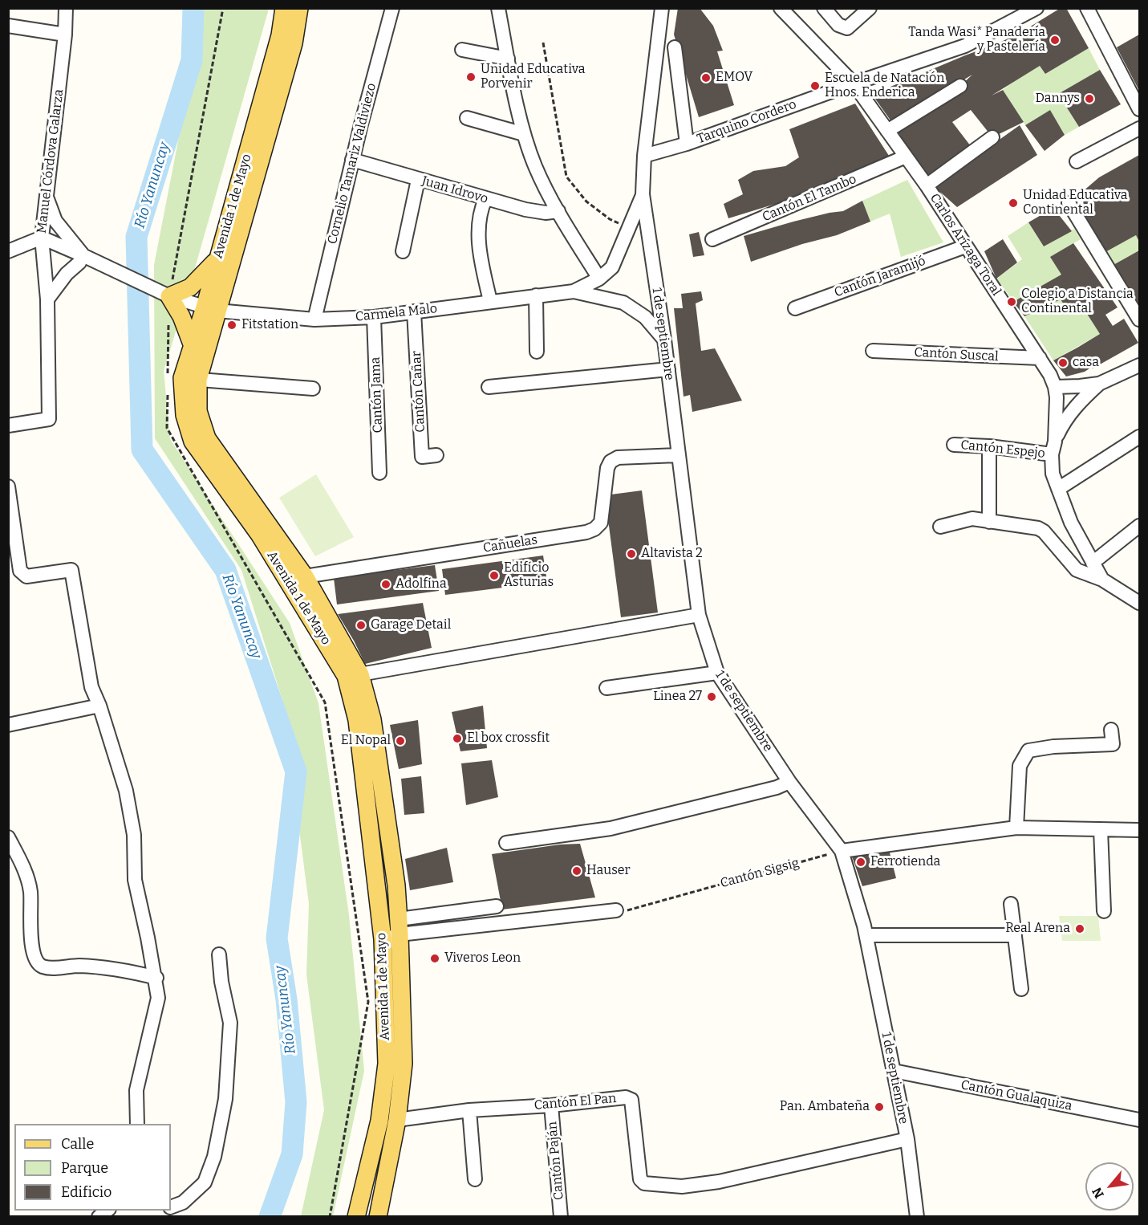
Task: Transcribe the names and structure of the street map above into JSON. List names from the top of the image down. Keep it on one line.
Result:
{"streets":{"main road":["Avenida 1 de Mayo"],"street":["Tarquino Cordero","Manuel Córdova Galarza","Cornelio Tamariz Valdiviezo","Juan Idrovo","Cantón El Tambo","Carlos Arízaga Toral","Cantón Jaramijó","Carmela Malo","1 de septiembre","Cantón Suscal","Cantón Cañar","Cantón Jama","Cantón Espejo","Cañuelas","Cantón Gualaquiza","Cantón El Pan","Cantón Paján"],"path":["Cantón Sigsig"]},"crossings":[["Tarquino Cordero","Carlos Arízaga Toral"],["Tarquino Cordero","1 de septiembre"],["Manuel Córdova Galarza","Carmela Malo"],["Cornelio Tamariz Valdiviezo","Juan Idrovo"],["Cornelio Tamariz Valdiviezo","Carmela Malo"],["Cantón El Tambo","Carlos Arízaga Toral"],["Avenida 1 de Mayo","Carmela Malo"],["Avenida 1 de Mayo","Cañuelas"],["Avenida 1 de Mayo","Cantón El Pan"],["Carlos Arízaga Toral","Cantón Jaramijó"],["Carlos Arízaga Toral","Cantón Suscal"],["Carlos Arízaga Toral","Cantón Espejo"],["Carmela Malo","1 de septiembre"],["Carmela Malo","Cantón Cañar"],["Carmela Malo","Cantón Jama"],["1 de septiembre","Cañuelas"],["1 de septiembre","Cantón Sigsig"],["1 de septiembre","Cantón Gualaquiza"],["1 de septiembre","Cantón El Pan"],["Cantón El Pan","Cantón Paján"]],"water":["Río Yanuncay"],"places":["Tanda Wasi* Panadería y Pastelería","Unidad Educativa Porvenir","EMOV","Escuela de Natación Hnos. Enderica","Dannys","Unidad Educativa Continental","Colegio a Distancia Continental","Fitstation","casa","Altavista 2","Edificio Asturias","Adolfina","Garage Detail","Linea 27","El box crossfit","El Nopal","Ferrotienda","Hauser","Real Arena","Viveros Leon","Pan. Ambateña"],"legend":["Calle","Parque","Edificio"],"north":"bottom left"}
